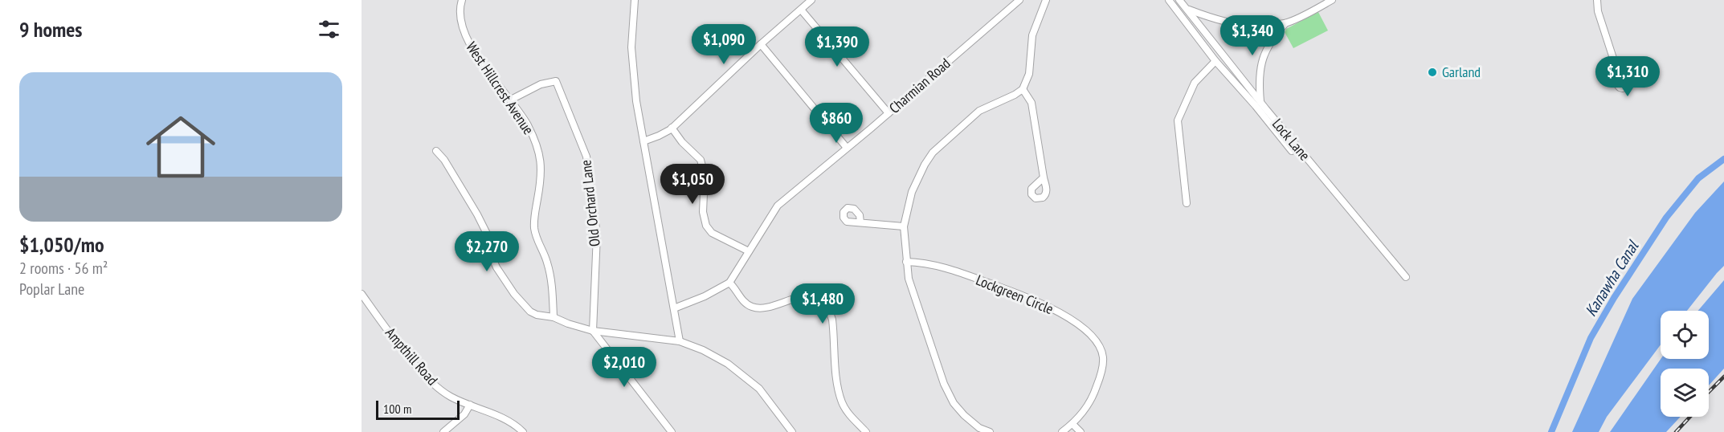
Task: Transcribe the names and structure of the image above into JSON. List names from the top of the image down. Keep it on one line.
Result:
{"streets":{"street":["Charmian Road","West Hillcrest Avenue","Lock Lane","Old Orchard Lane","Lockgreen Circle","Ampthill Road"]},"crossings":[["West Hillcrest Avenue","Old Orchard Lane"]],"water":["Kanawha Canal"],"places":["Garland"],"scale_bar":"100 m","page":{"heading":"9 homes","price":["$1,340","$1,090","$1,390","$1,310","$860","$1,050","$2,270","$1,480","$2,010"],"list":[{"name":"$1,050/mo","note":"2 rooms · 56 m² · Poplar Lane"}],"scale":"100 m"}}
